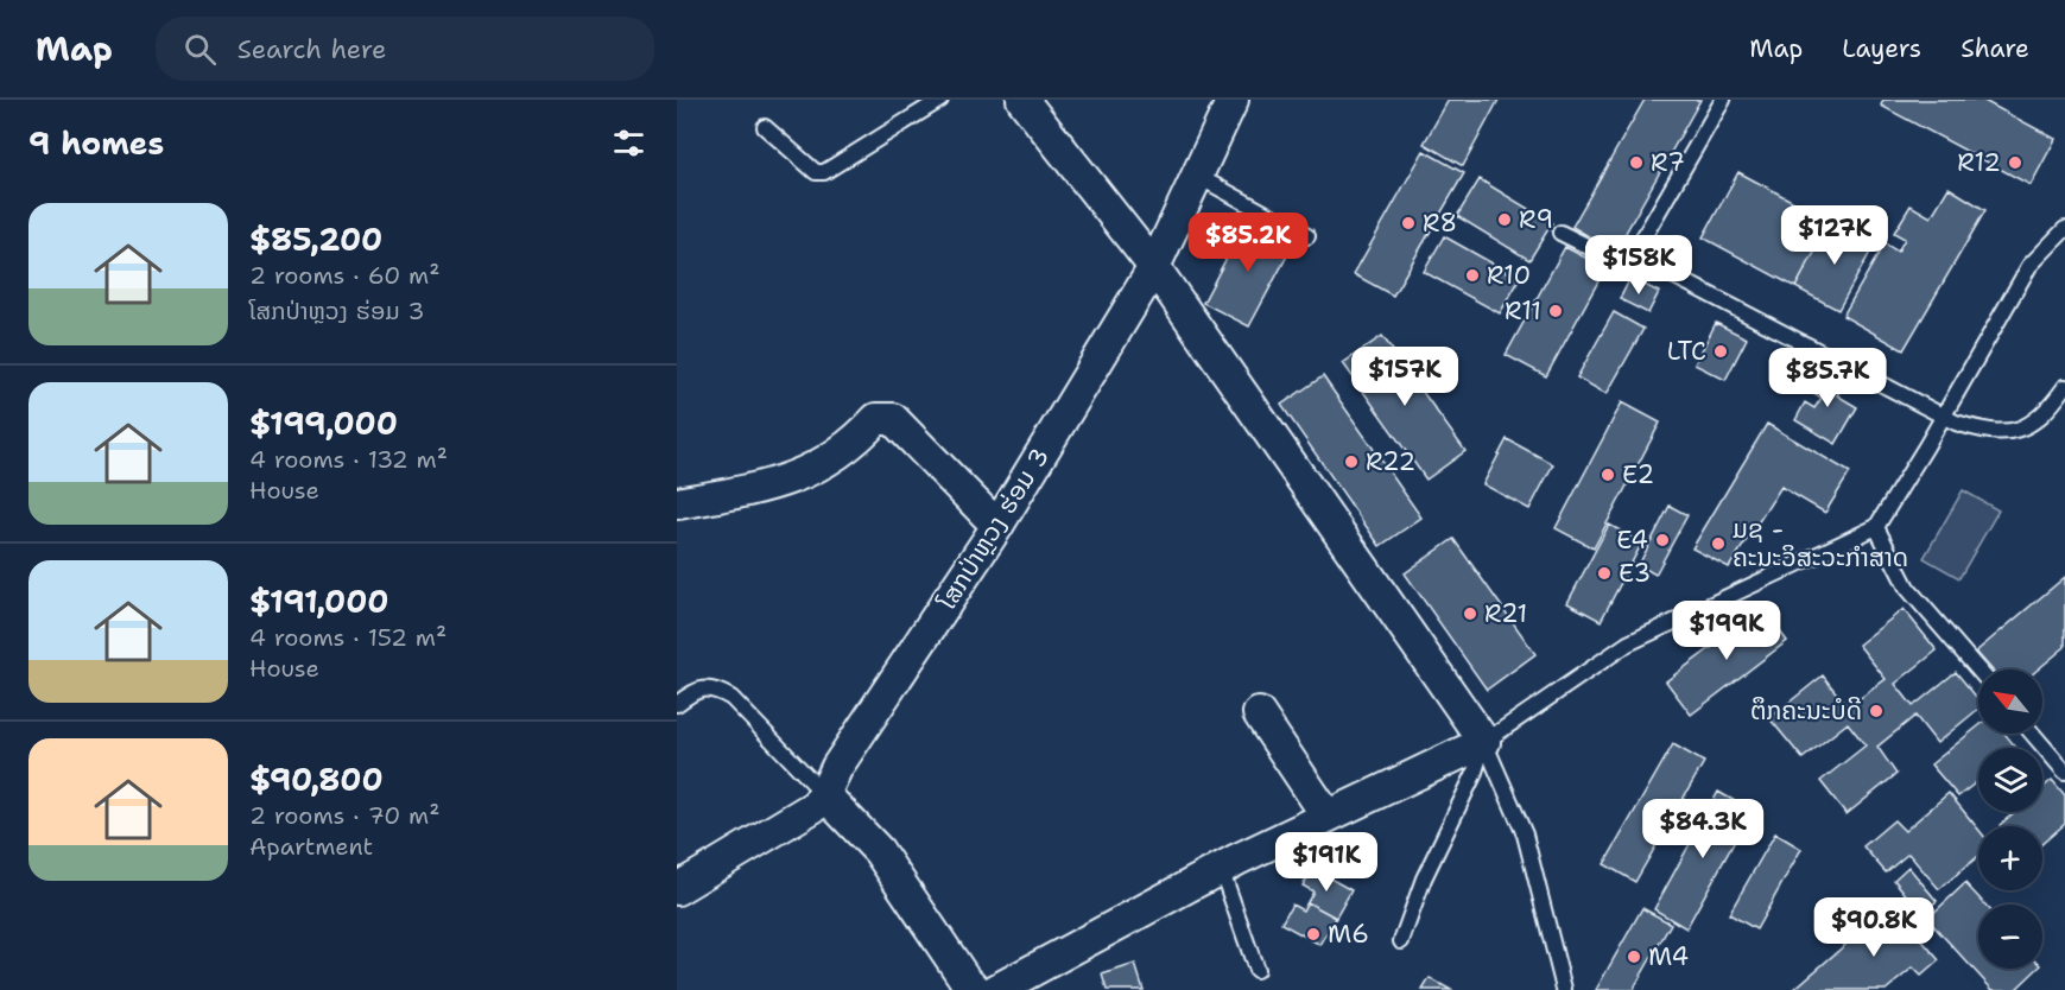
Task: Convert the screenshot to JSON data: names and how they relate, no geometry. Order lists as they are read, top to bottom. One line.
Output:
{"streets":{"street":["ໂສກປ່າຫຼວງ ຮ່ອມ 3"]},"places":["R7","R12","R9","R8","R10","R11","LTC","R22","E2","E4","ມຊ - ຄະນະວິສະວະກຳສາດ","E3","R21","ຕຶກຄະນະບໍດີ","M6","M4"],"north":"top left","page":{"header":"Map","search":"Search here","nav":["Map","Layers","Share"],"heading":"9 homes","list":[{"name":"$85,200","note":"2 rooms · 60 m² · ໂສກປ່າຫຼວງ ຮ່ອມ 3"},{"name":"$199,000","note":"4 rooms · 132 m² · House"},{"name":"$191,000","note":"4 rooms · 152 m² · House"},{"name":"$90,800","note":"2 rooms · 70 m² · Apartment"}],"price":["$127K","$85.2K","$158K","$157K","$85.7K","$199K","$84.3K","$191K","$90.8K"],"map_buttons":["+","−"]}}
